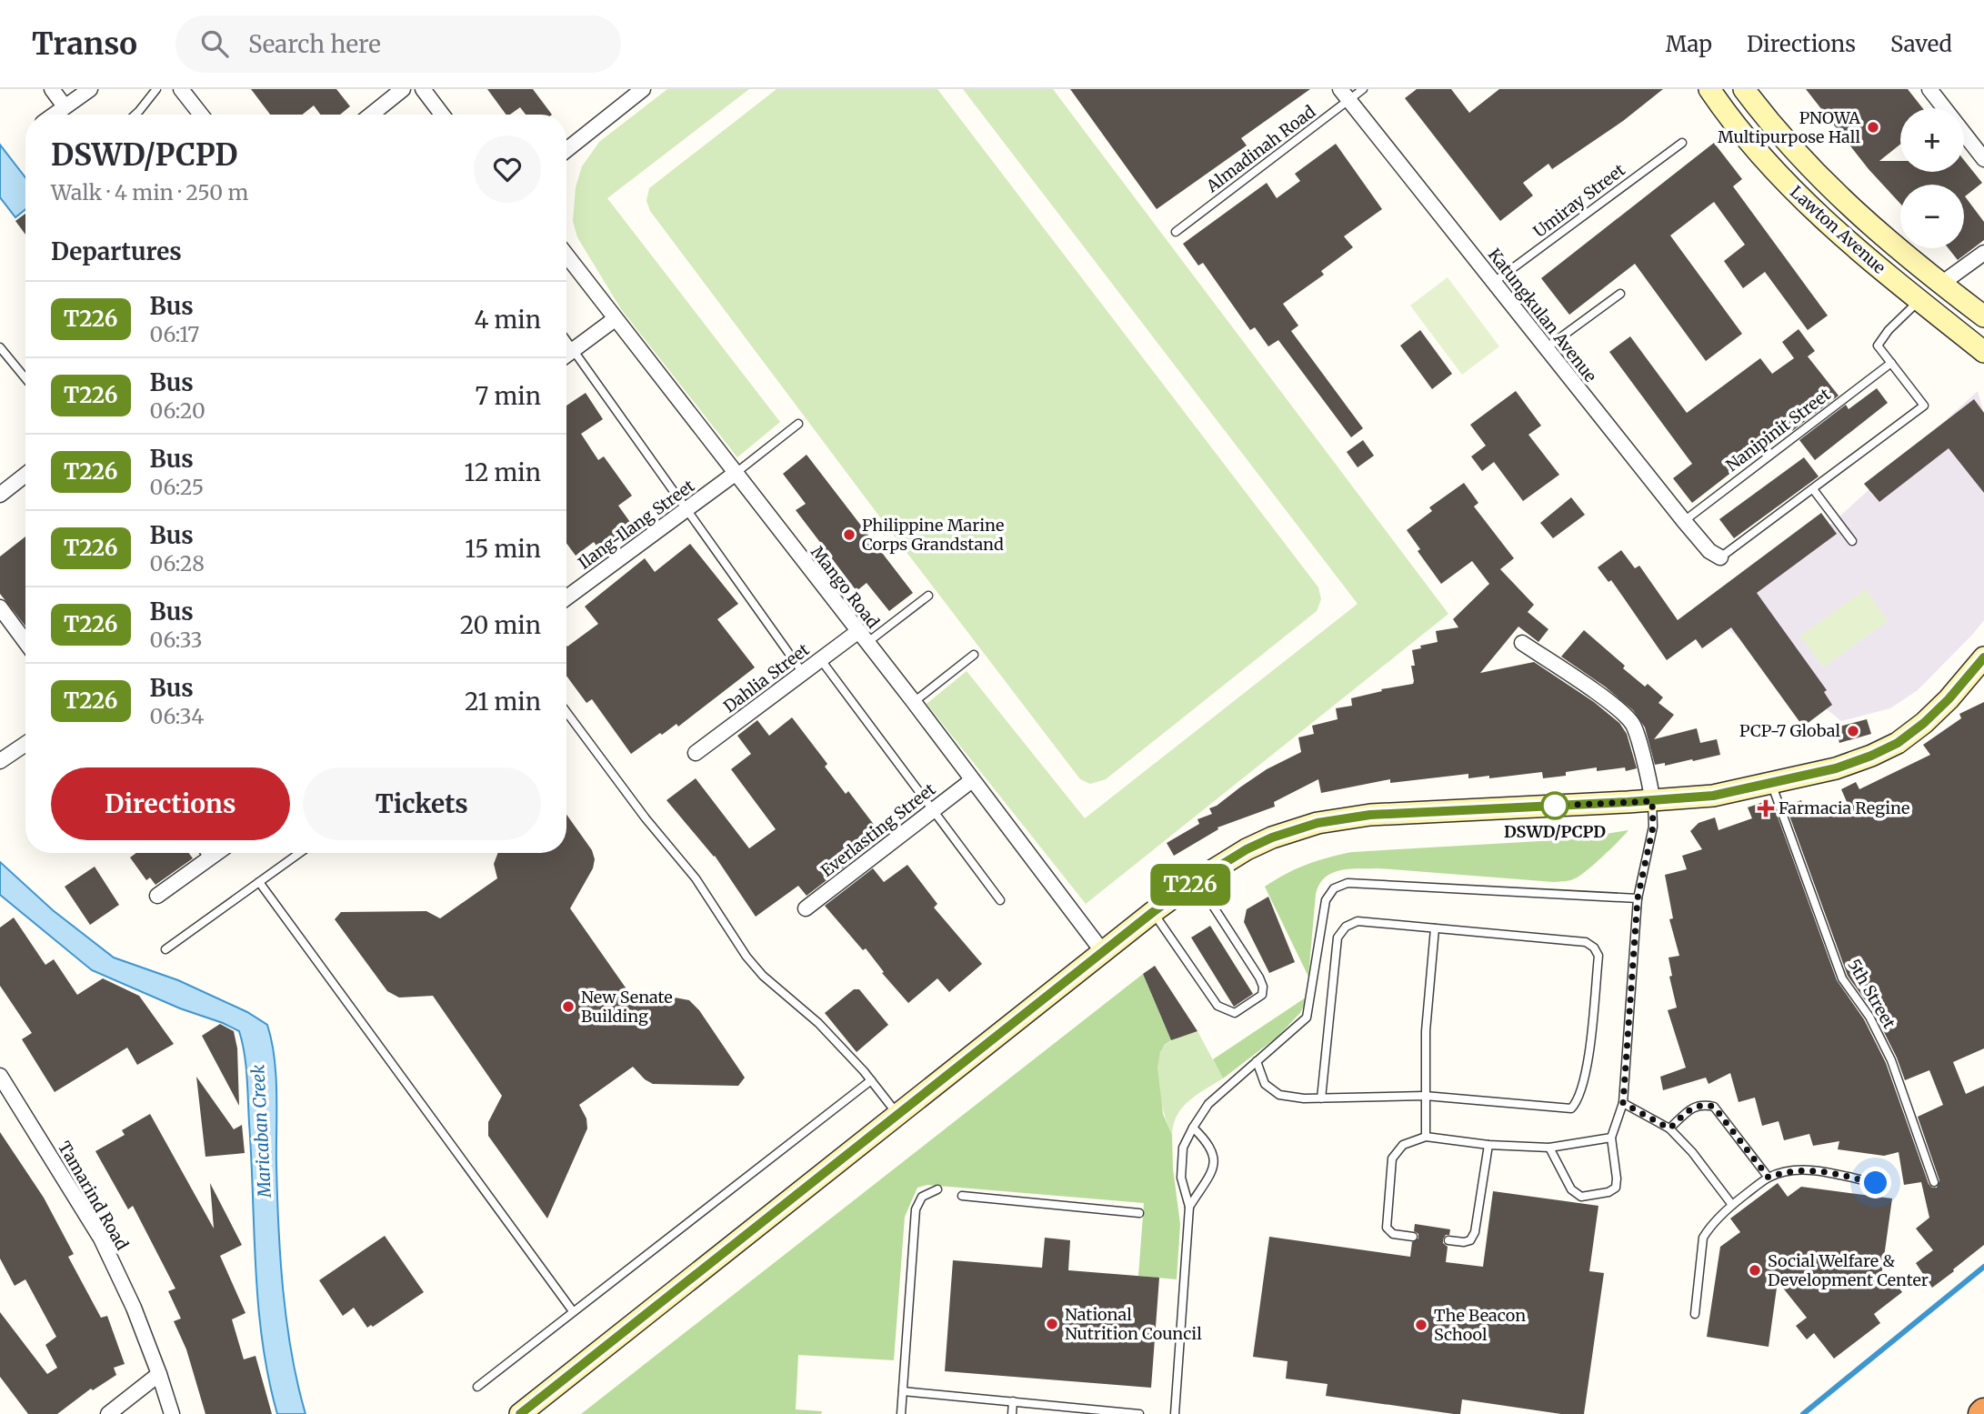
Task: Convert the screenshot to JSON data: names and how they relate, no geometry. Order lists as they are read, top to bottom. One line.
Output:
{"streets":{"main road":["Lawton Avenue"],"street":["Katungkulan Avenue","Ilang-Ilang Street","Mango Road","Dahlia Street","Everlasting Street","Tamarind Road"],"lane":["Almadinah Road","Umiray Street","Nanipinit Street","5th Street"]},"crossings":[["Almadinah Road","Katungkulan Avenue"],["Umiray Street","Katungkulan Avenue"],["Katungkulan Avenue","Nanipinit Street"],["Ilang-Ilang Street","Mango Road"],["Mango Road","Dahlia Street"],["Mango Road","Everlasting Street"]],"water":["Maricaban Creek"],"places":{"other":["PNOWA Multipurpose Hall","Philippine Marine Corps Grandstand","PCP-7 Global","DSWD/PCPD","New Senate Building","Social Welfare & Development Center","National Nutrition Council","The Beacon School"],"health":["Farmacia Regine"]},"lines":["bus line T226"],"page":{"header":"Transo","search":"Search here","nav":["Map","Directions","Saved"],"on_map":"T226","map_buttons":["+","−"],"heading":[["DSWD/PCPD","Walk · 4 min · 250 m"],"Departures"],"list":[{"mark":"T226","name":"Bus","note":"06:17","value":"4 min"},{"mark":"T226","name":"Bus","note":"06:20","value":"7 min"},{"mark":"T226","name":"Bus","note":"06:25","value":"12 min"},{"mark":"T226","name":"Bus","note":"06:28","value":"15 min"},{"mark":"T226","name":"Bus","note":"06:33","value":"20 min"},{"mark":"T226","name":"Bus","note":"06:34","value":"21 min"}],"buttons":["Directions","Tickets"]}}
